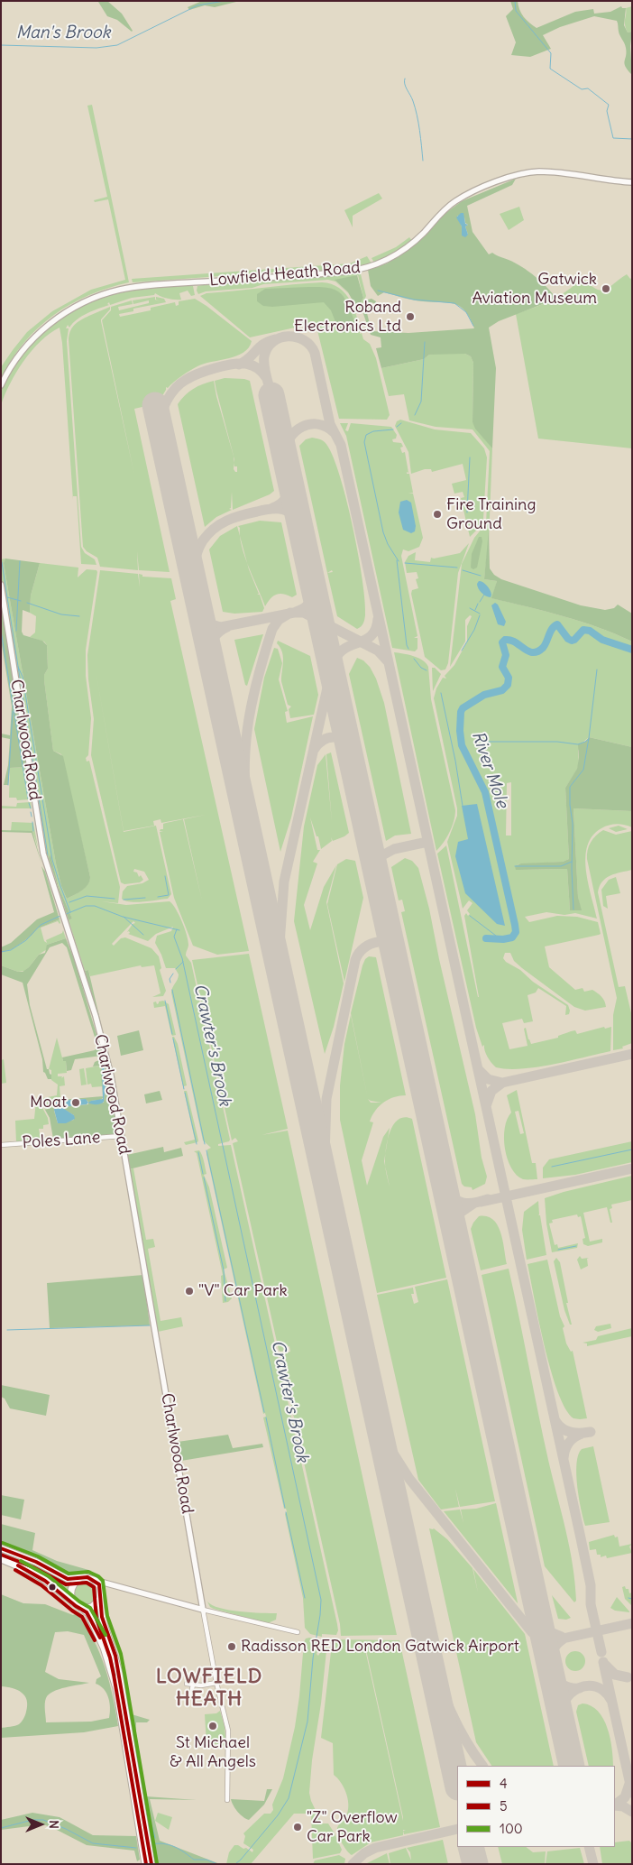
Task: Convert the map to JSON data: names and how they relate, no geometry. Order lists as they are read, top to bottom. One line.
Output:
{"streets":{"street":["Lowfield Heath Road","Charlwood Road","Poles Lane"]},"crossings":[["Charlwood Road","Poles Lane"]],"districts":["LOWFIELD HEATH"],"water":["Man's Brook","River Mole","Crawter's Brook"],"places":["Gatwick Aviation Museum","Roband Electronics Ltd","Fire Training Ground","Moat","\"V\" Car Park","Radisson RED London Gatwick Airport","St Michael & All Angels","\"Z\" Overflow Car Park"],"lines":["transit line 100","transit line 4","transit line 5"],"legend":["4","5","100"],"north":"right"}
